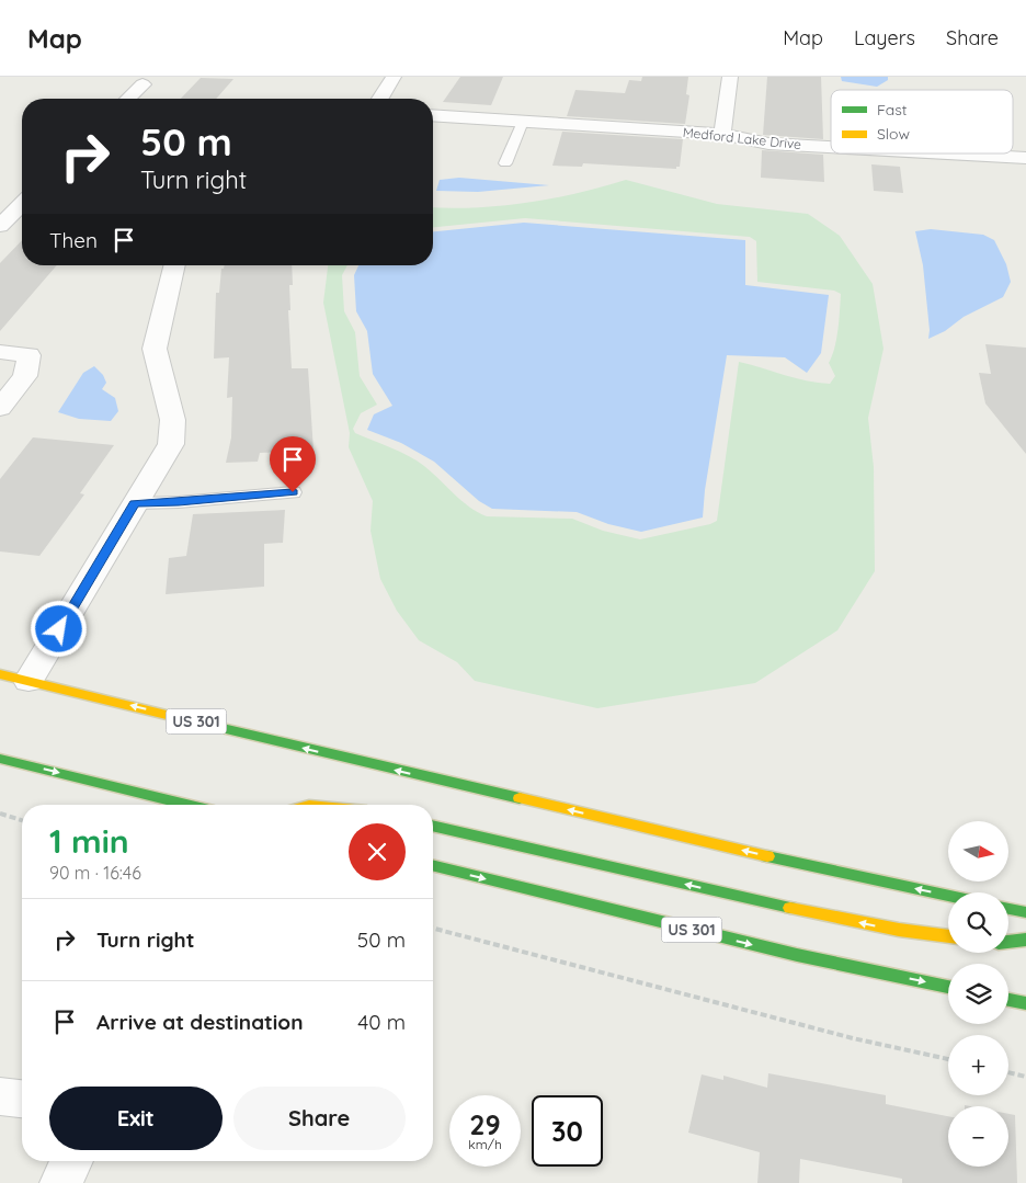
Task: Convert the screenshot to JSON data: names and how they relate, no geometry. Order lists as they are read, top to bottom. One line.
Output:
{"streets":{"main road":["US 301"],"street":["Medford Lake Drive"]},"legend":["Fast","Slow"],"north":"right","page":{"header":"Map","nav":["Map","Layers","Share"],"turn":["50 m","Turn right"],"then":"Then","heading":["1 min","90 m · 16:46"],"map_buttons":["+","−"],"list":[{"name":"Turn right","value":"50 m"},{"name":"Arrive at destination","value":"40 m"}],"buttons":["Exit","Share"],"speed":"29 km/h","limit":"30"}}
